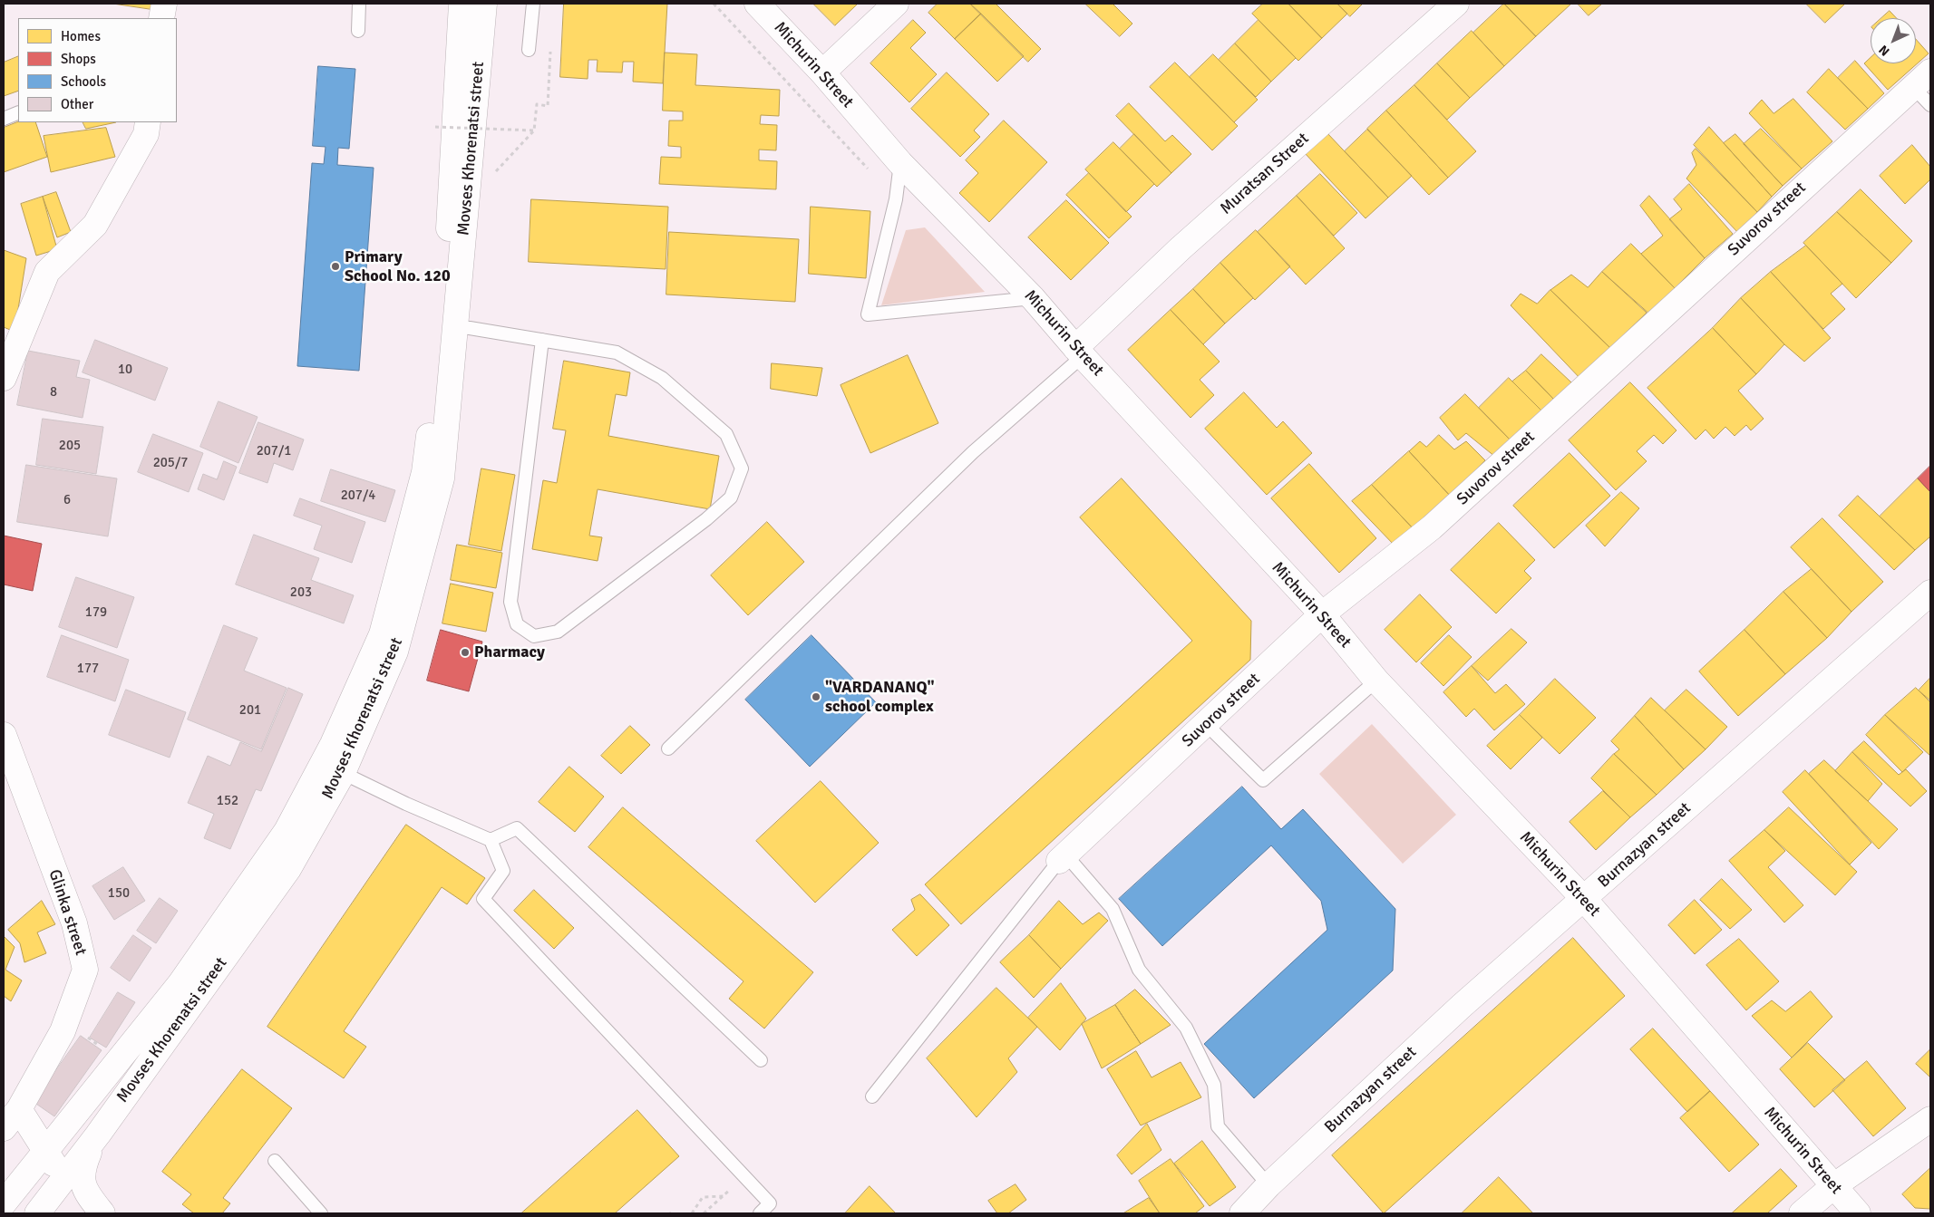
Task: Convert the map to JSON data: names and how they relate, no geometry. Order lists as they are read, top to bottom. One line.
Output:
{"streets":{"street":["Michurin Street","Movses Khorenatsi street","Muratsan Street","Suvorov street","Burnazyan street","Glinka street"]},"crossings":[["Michurin Street","Muratsan Street"],["Michurin Street","Suvorov street"],["Michurin Street","Burnazyan street"]],"places":["Primary School No. 120","Pharmacy","\"VARDANANQ\" school complex"],"house_numbers":["10","8","205","207/1","205/7","207/4","6","203","179","177","201","152","150"],"legend":["Homes","Shops","Schools","Other"],"north":"bottom left"}
